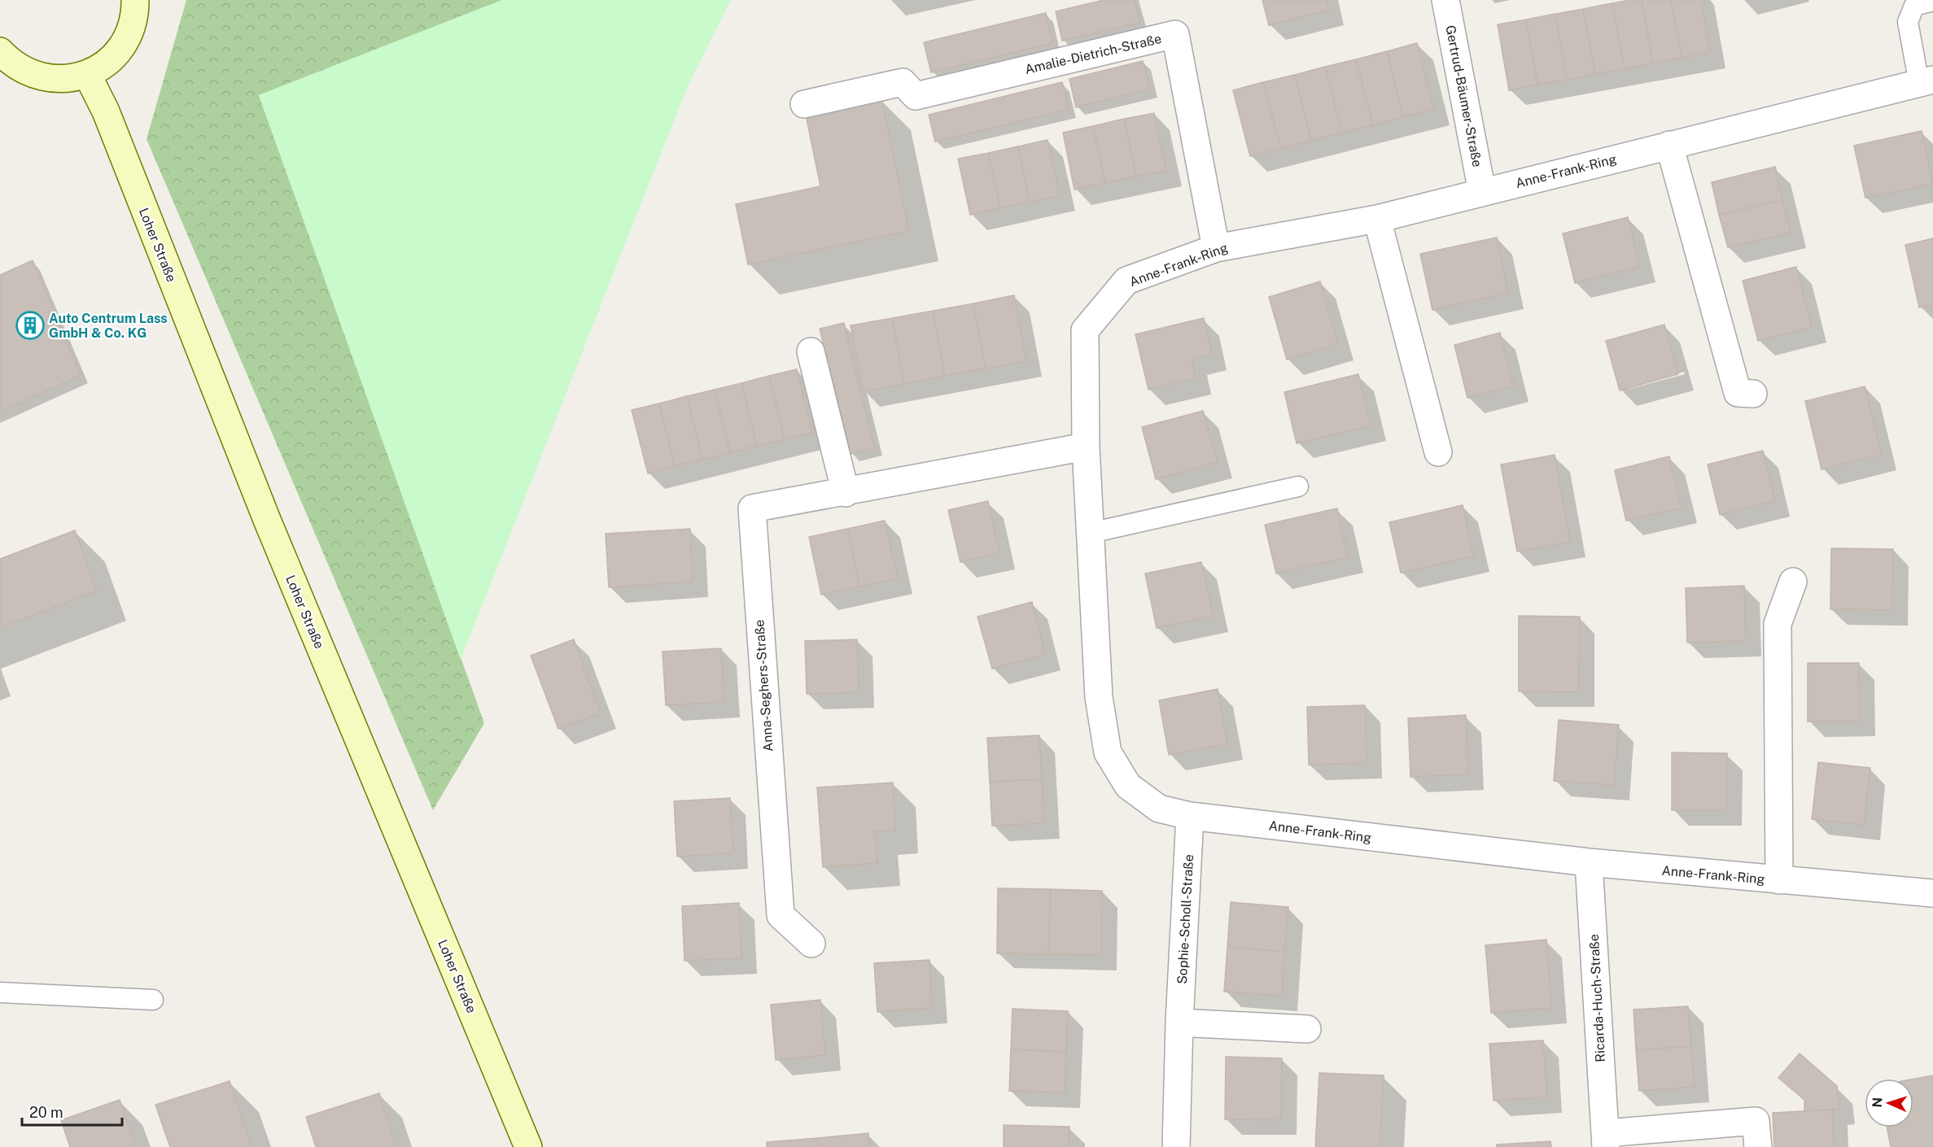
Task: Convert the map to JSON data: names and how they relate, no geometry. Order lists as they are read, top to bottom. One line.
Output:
{"streets":{"main road":["Loher Straße"],"street":["Amalie-Dietrich-Straße","Gertrud-Bäumer-Straße","Anne-Frank-Ring","Anna-Seghers-Straße","Sophie-Scholl-Straße","Ricarda-Huch-Straße"]},"crossings":[["Amalie-Dietrich-Straße","Anne-Frank-Ring"],["Gertrud-Bäumer-Straße","Anne-Frank-Ring"],["Anne-Frank-Ring","Anna-Seghers-Straße"],["Anne-Frank-Ring","Sophie-Scholl-Straße"],["Anne-Frank-Ring","Ricarda-Huch-Straße"]],"places":{"building":["Auto Centrum Lass GmbH & Co. KG"]},"scale_bar":"20 m","north":"left"}
